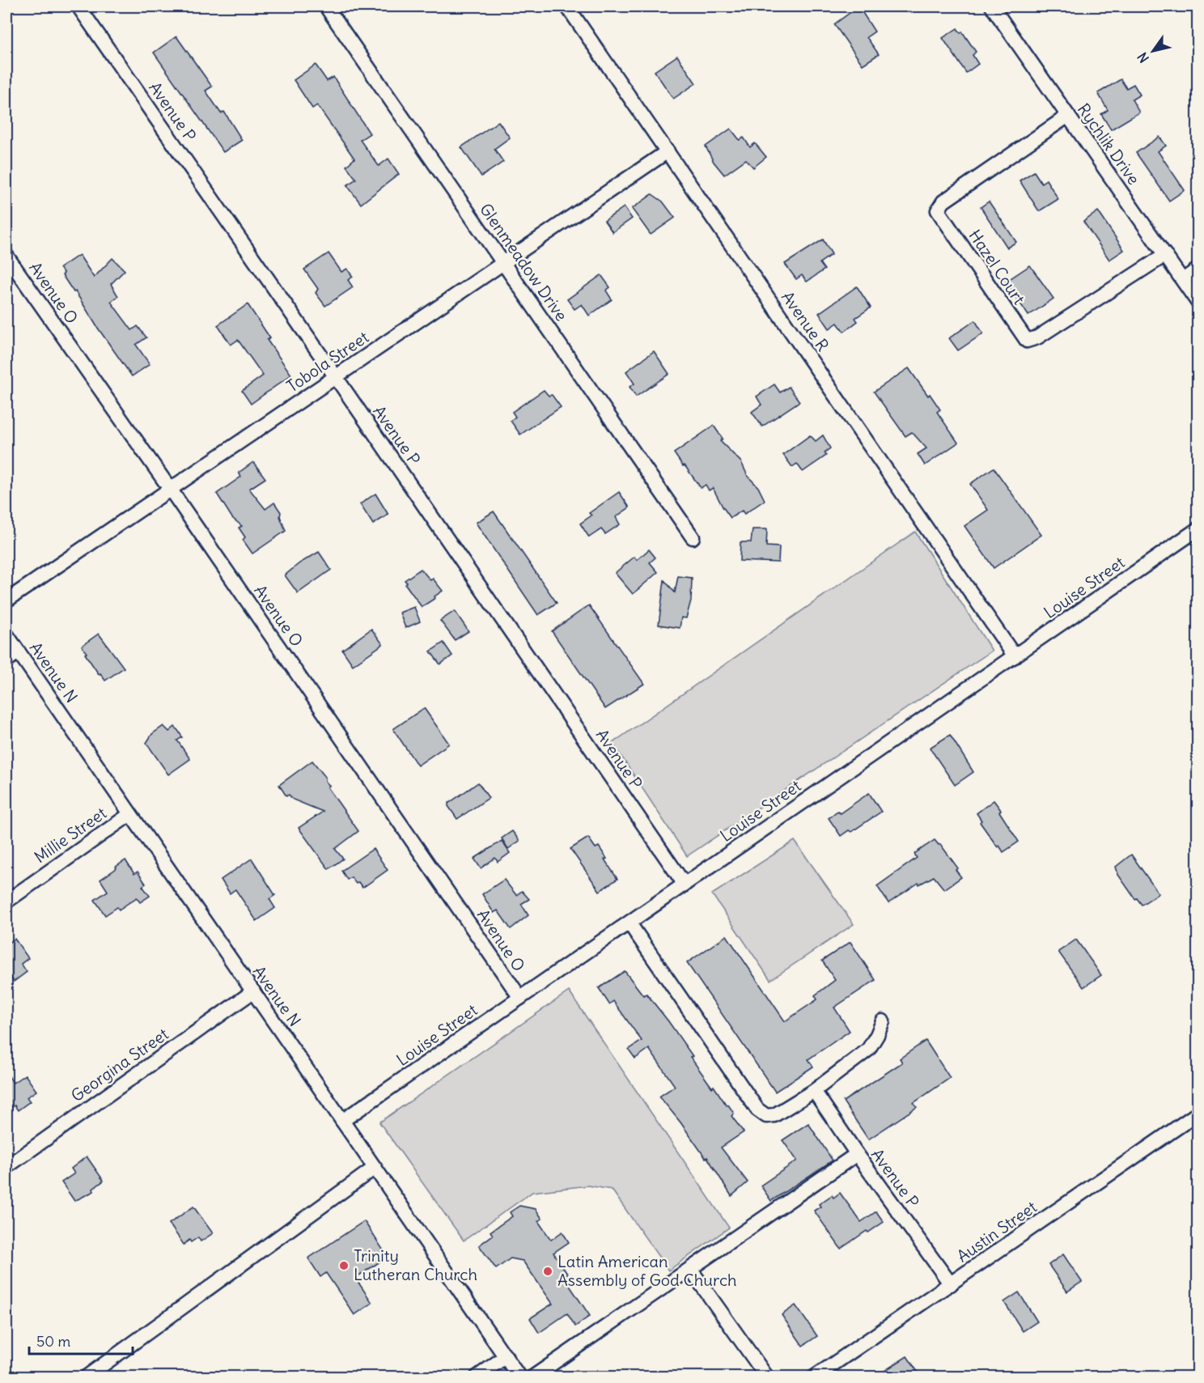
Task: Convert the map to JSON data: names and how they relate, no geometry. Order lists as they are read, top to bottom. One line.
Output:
{"streets":{"street":["Avenue P","Rychlik Drive","Glenmeadow Drive","Hazel Court","Avenue O","Avenue R","Tobola Street","Louise Street","Avenue N","Millie Street","Georgina Street","Austin Street"]},"crossings":[["Avenue P","Tobola Street"],["Avenue P","Louise Street"],["Avenue P","Austin Street"],["Rychlik Drive","Hazel Court"],["Glenmeadow Drive","Tobola Street"],["Avenue O","Tobola Street"],["Avenue O","Louise Street"],["Avenue R","Tobola Street"],["Avenue R","Louise Street"],["Louise Street","Avenue N"],["Avenue N","Millie Street"],["Avenue N","Georgina Street"]],"places":["Trinity Lutheran Church","Latin American Assembly of God Church"],"scale_bar":"50 m","north":"bottom left"}
